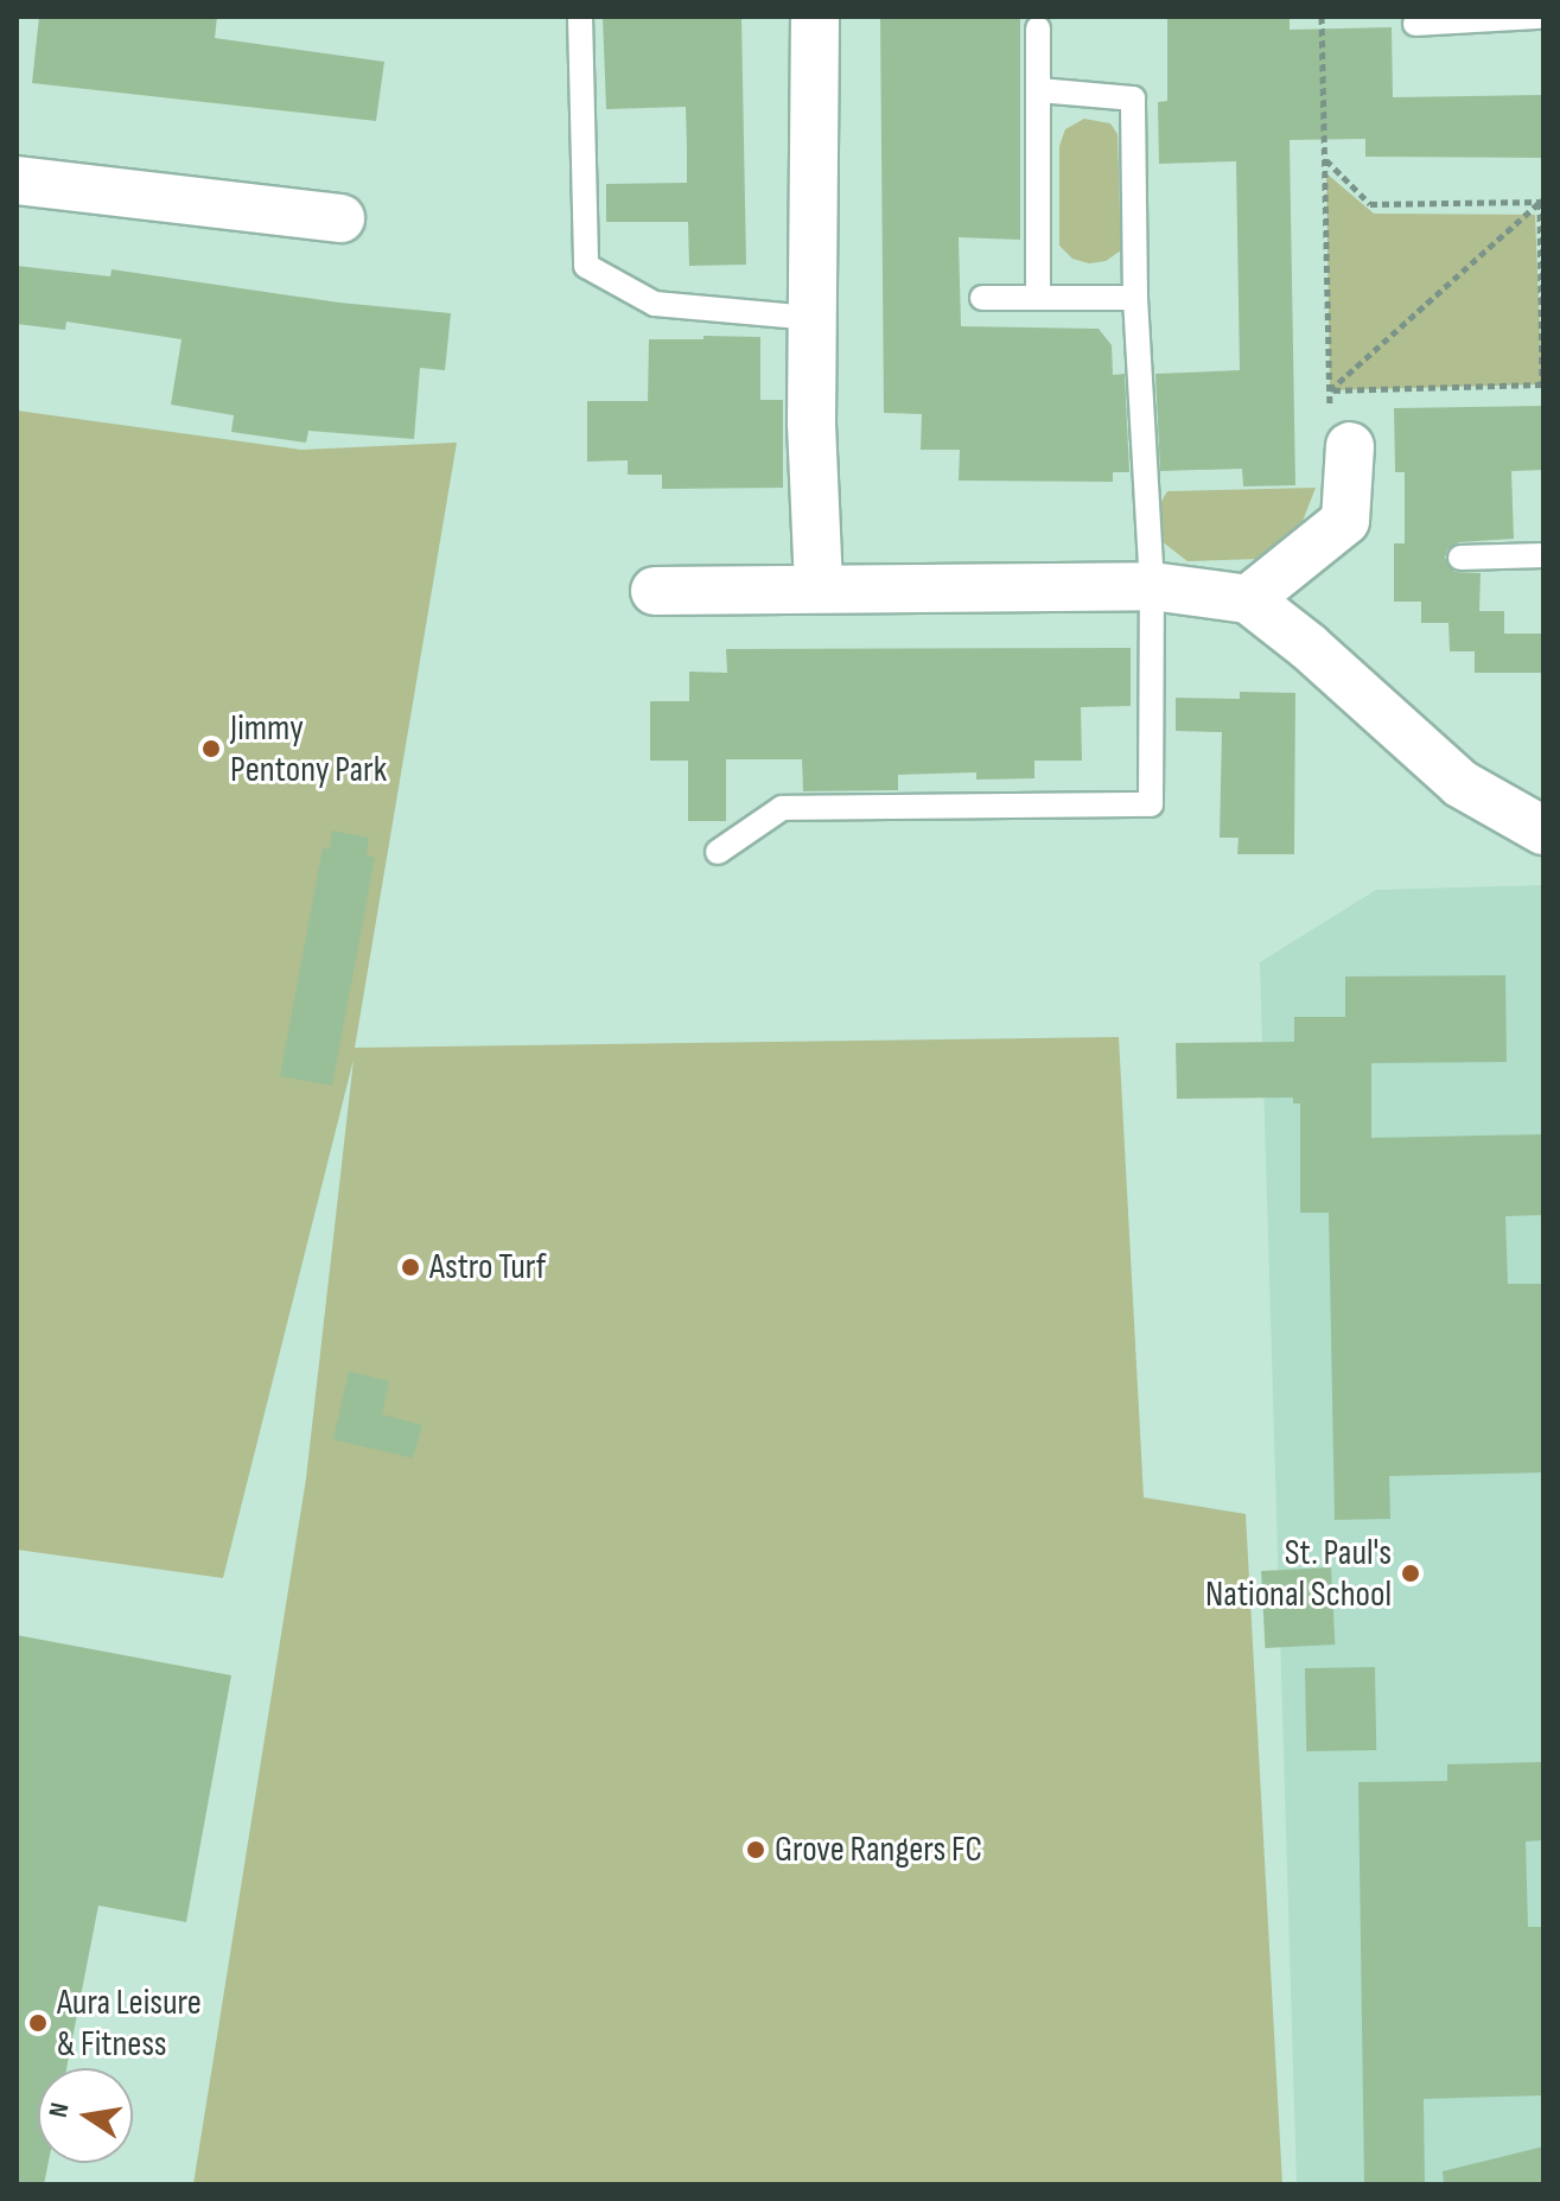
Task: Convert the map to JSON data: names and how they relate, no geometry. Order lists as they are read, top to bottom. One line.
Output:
{"places":["Jimmy Pentony Park","Astro Turf","St. Paul's National School","Grove Rangers FC","Aura Leisure & Fitness"],"north":"left"}
